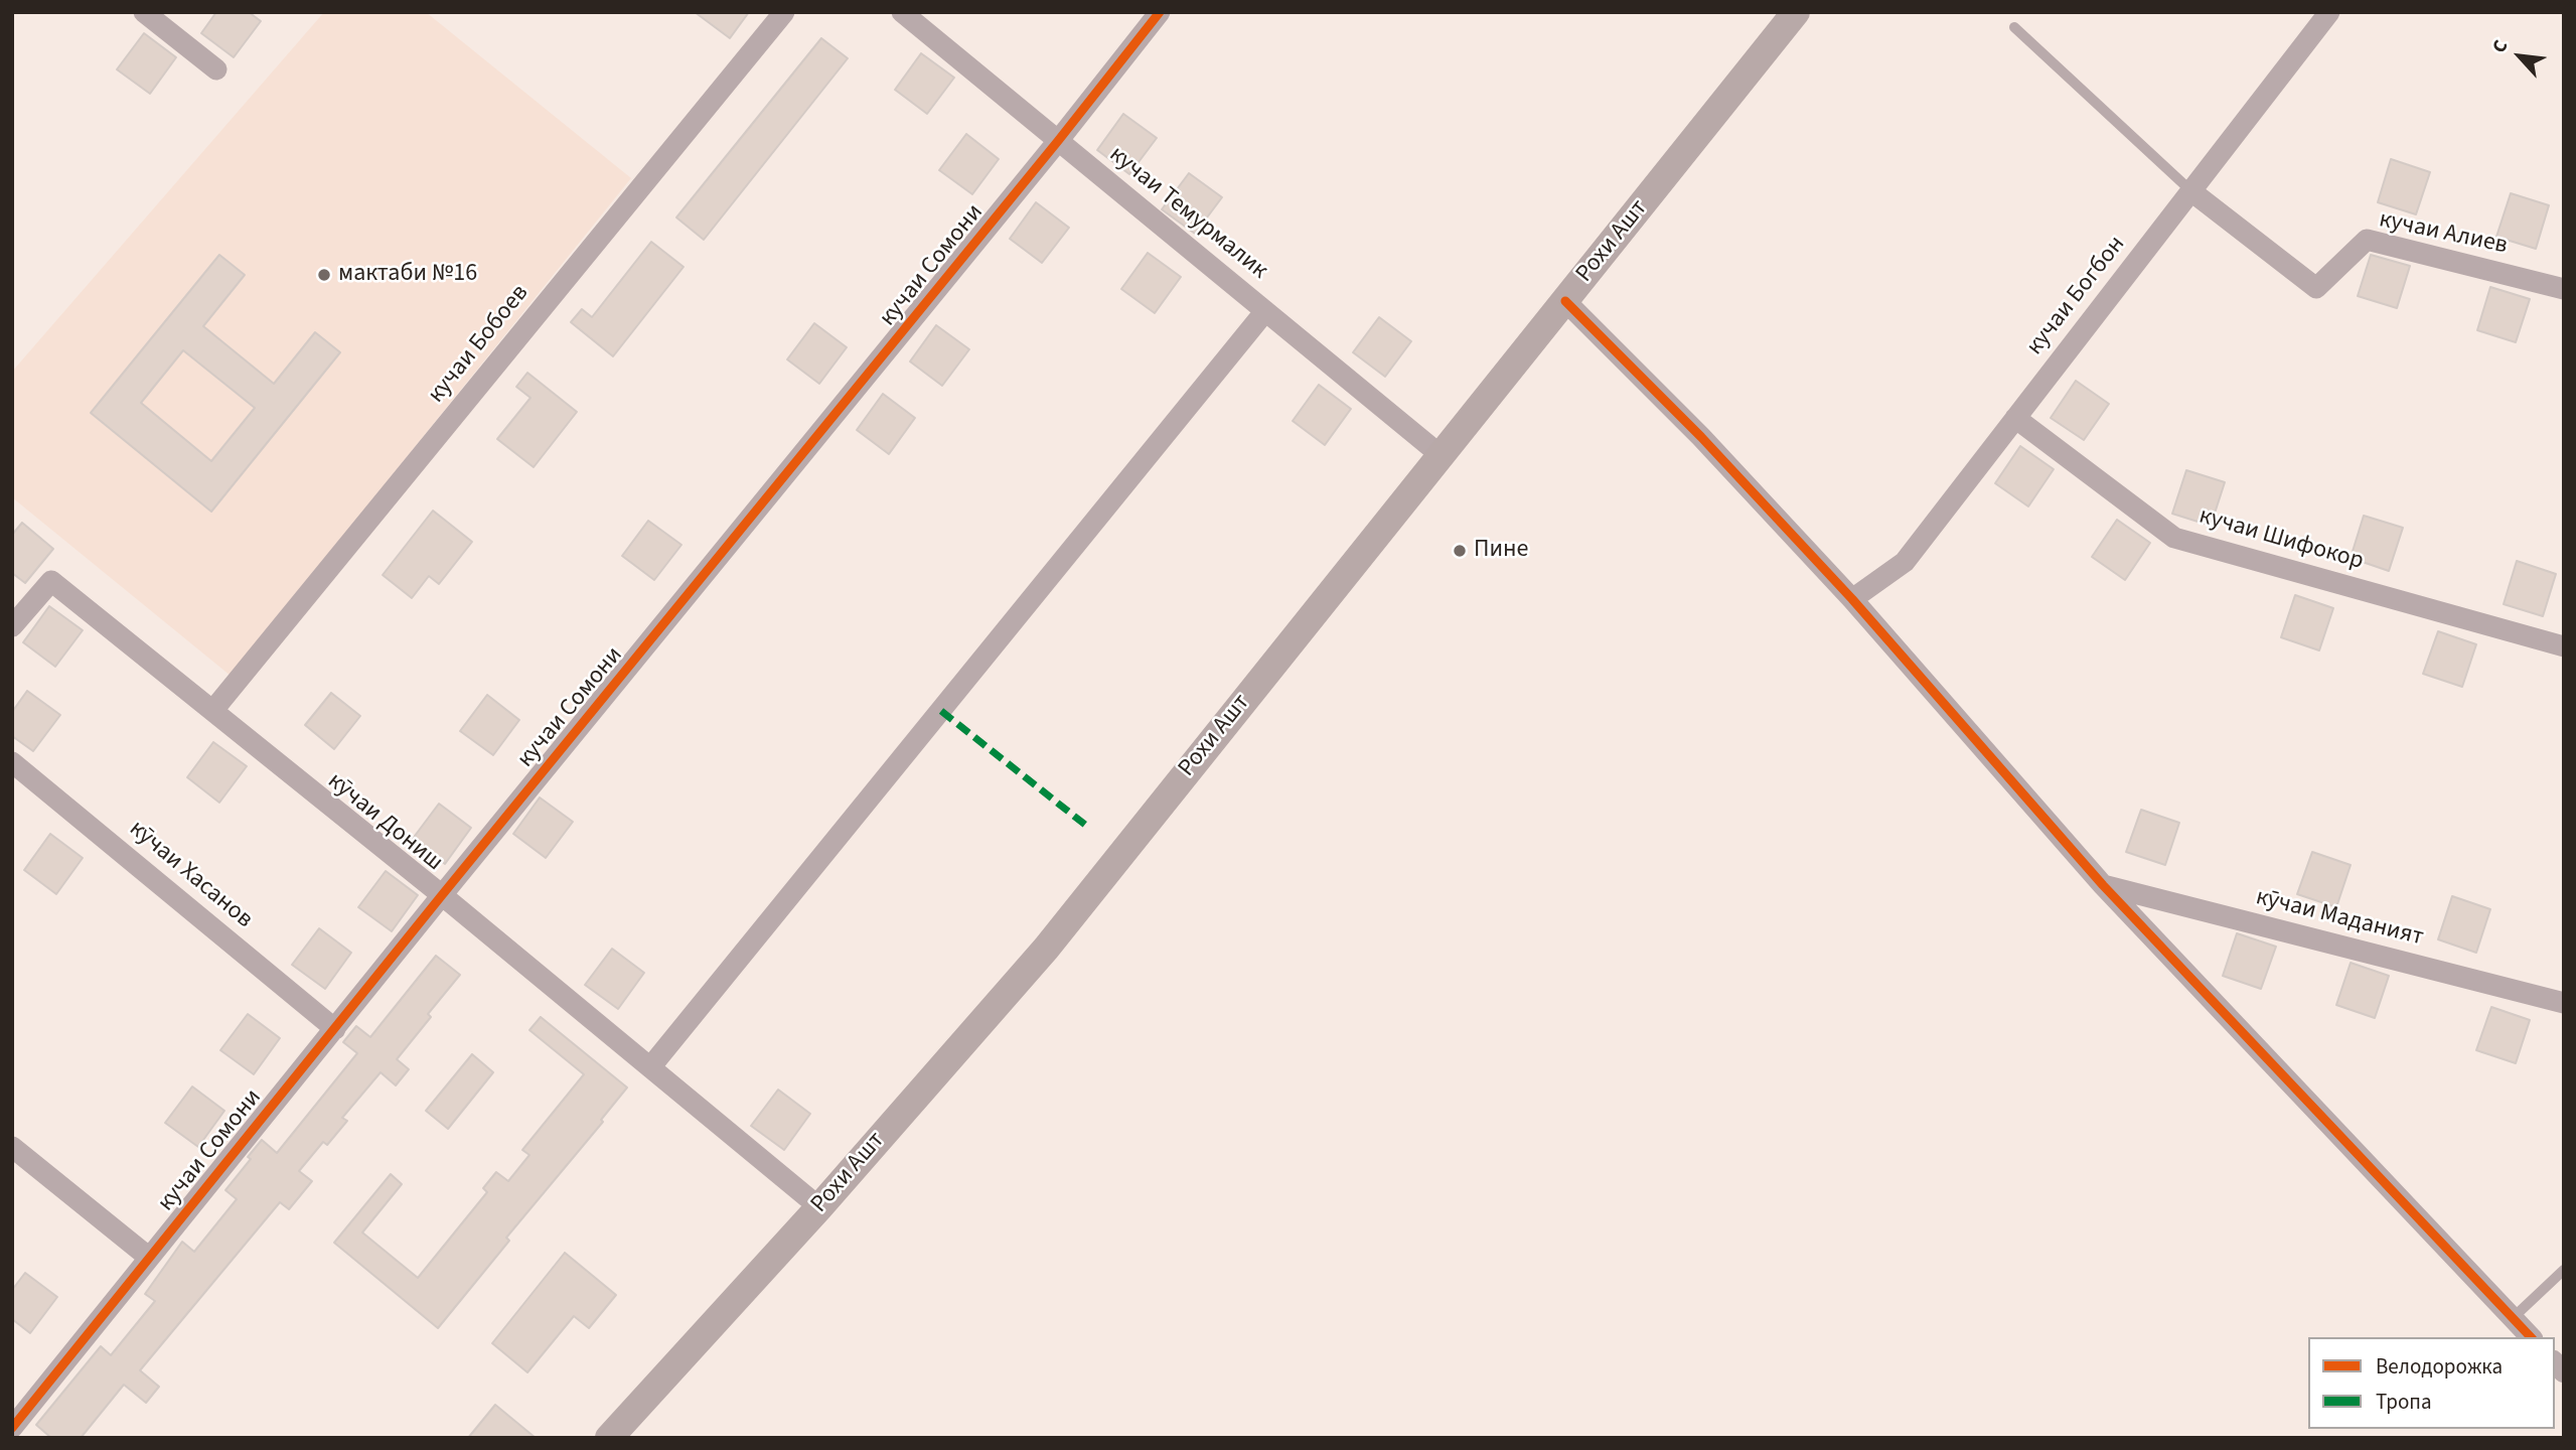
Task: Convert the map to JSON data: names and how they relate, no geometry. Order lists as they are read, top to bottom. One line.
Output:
{"streets":{"main road":["Рохи Ашт"],"street":["кучаи Темурмалик","кучаи Алиев","кучаи Сомони","кучаи Богбон","кучаи Бобоев","кучаи Шифокор","кӯчаи Дониш","кӯчаи Хасанов","кӯчаи Маданият"]},"crossings":[["кучаи Темурмалик","Рохи Ашт"],["кучаи Темурмалик","кучаи Сомони"],["кучаи Алиев","кучаи Богбон"],["Рохи Ашт","кӯчаи Дониш"],["кучаи Сомони","кӯчаи Дониш"],["кучаи Сомони","кӯчаи Хасанов"],["кучаи Богбон","кучаи Шифокор"],["кучаи Бобоев","кӯчаи Дониш"]],"places":["мактаби №16","Пине"],"legend":["Велодорожка","Тропа"],"north":"top left"}
